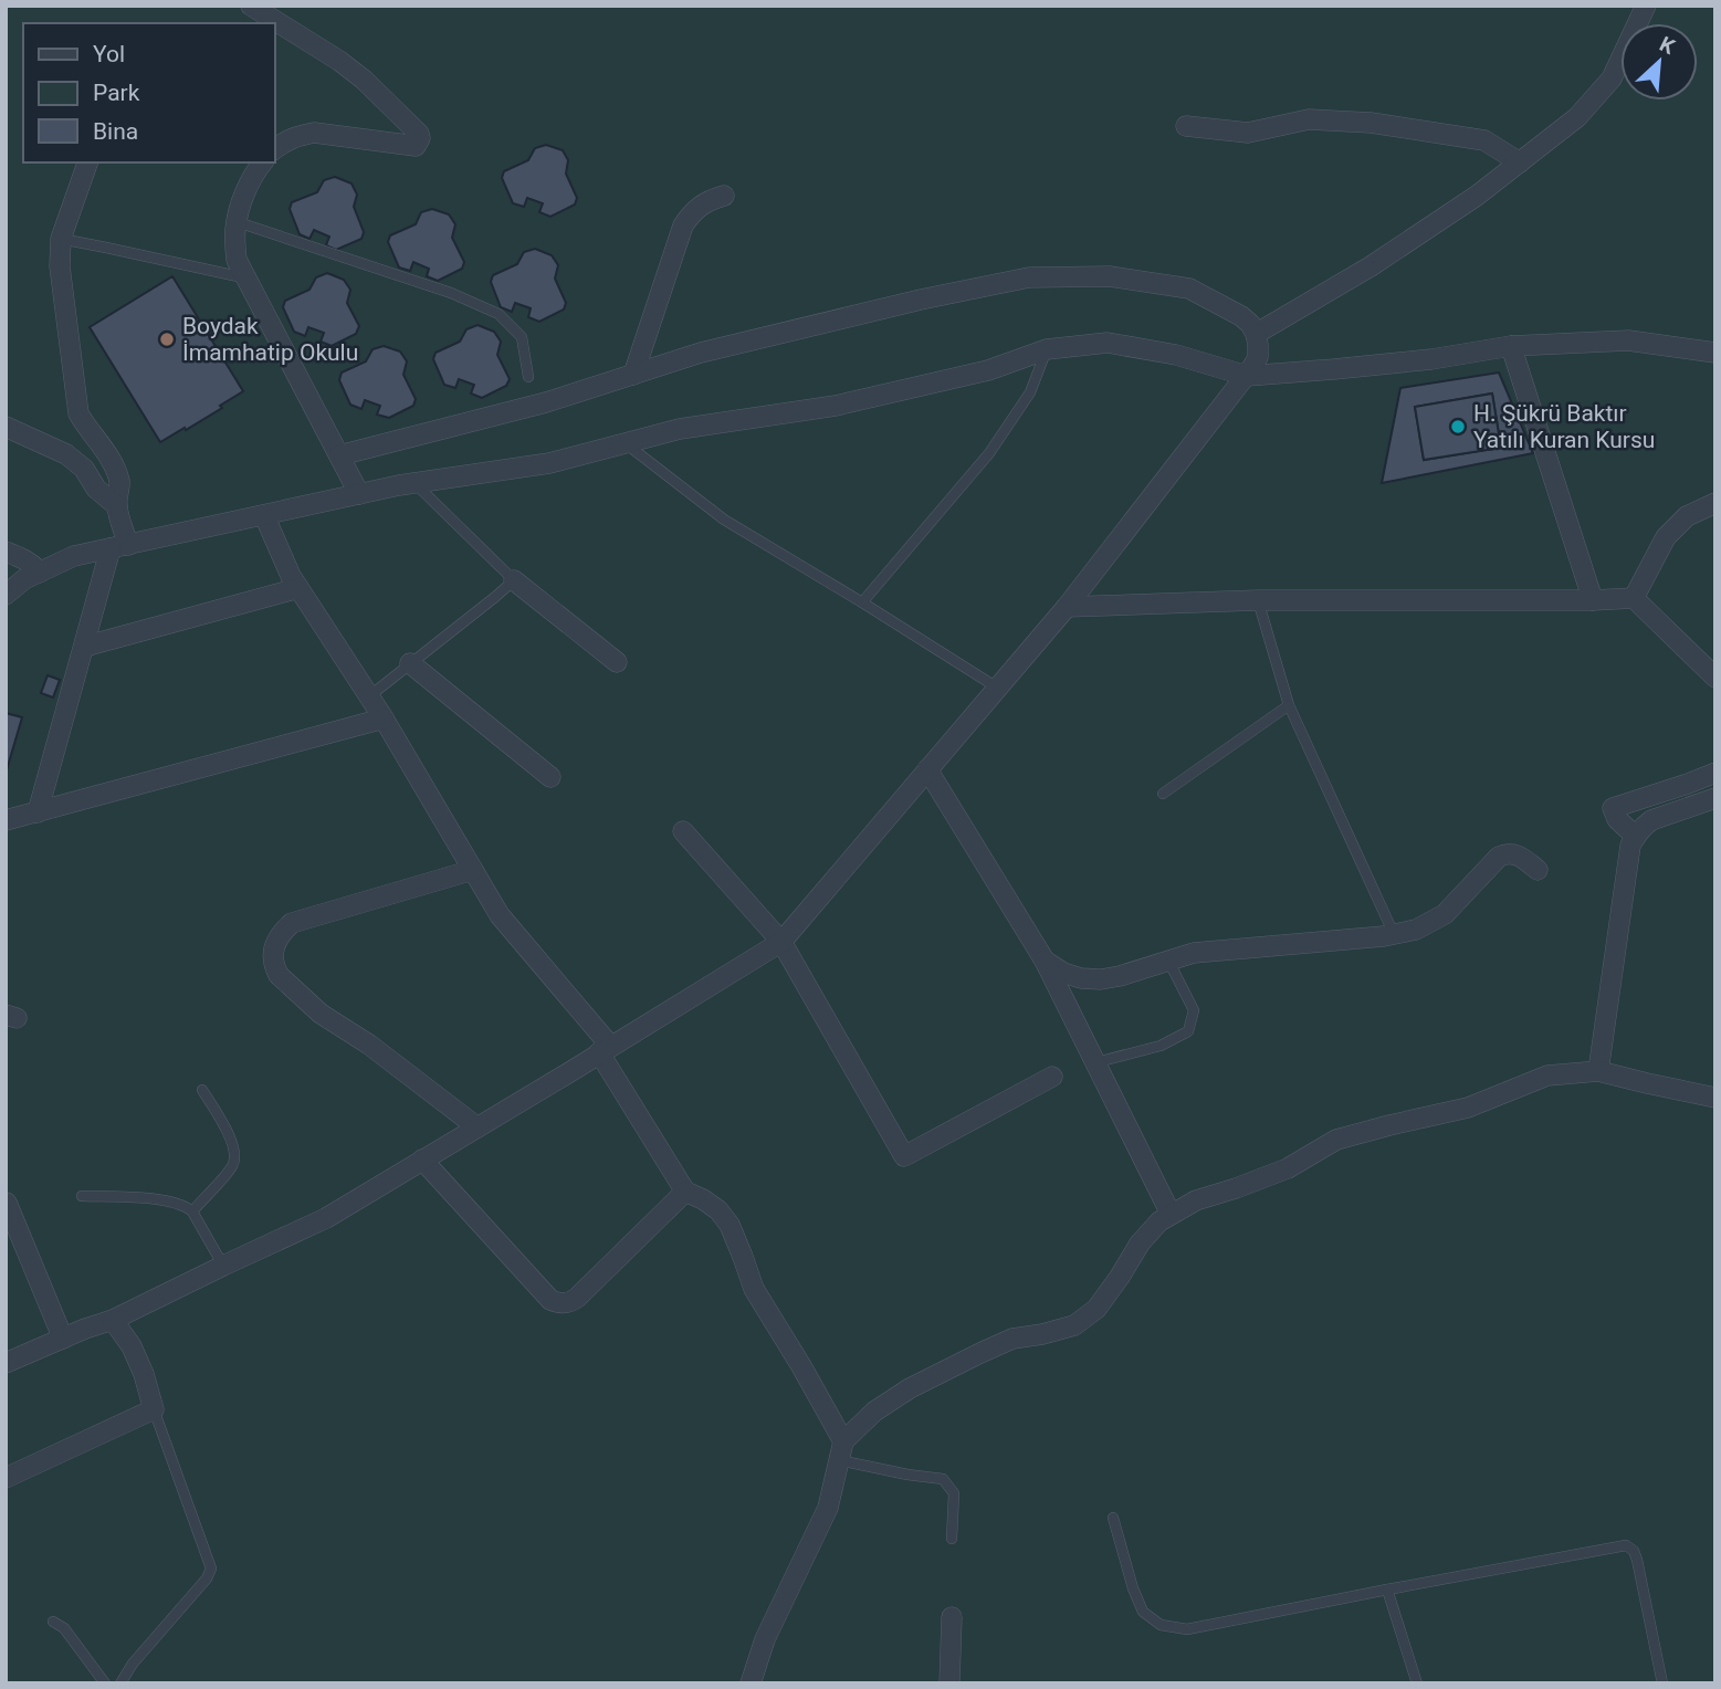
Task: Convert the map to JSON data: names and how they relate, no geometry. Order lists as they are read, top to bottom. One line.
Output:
{"places":["Boydak İmamhatip Okulu","H. Şükrü Baktır Yatılı Kuran Kursu"],"legend":["Yol","Park","Bina"],"north":"top right"}
